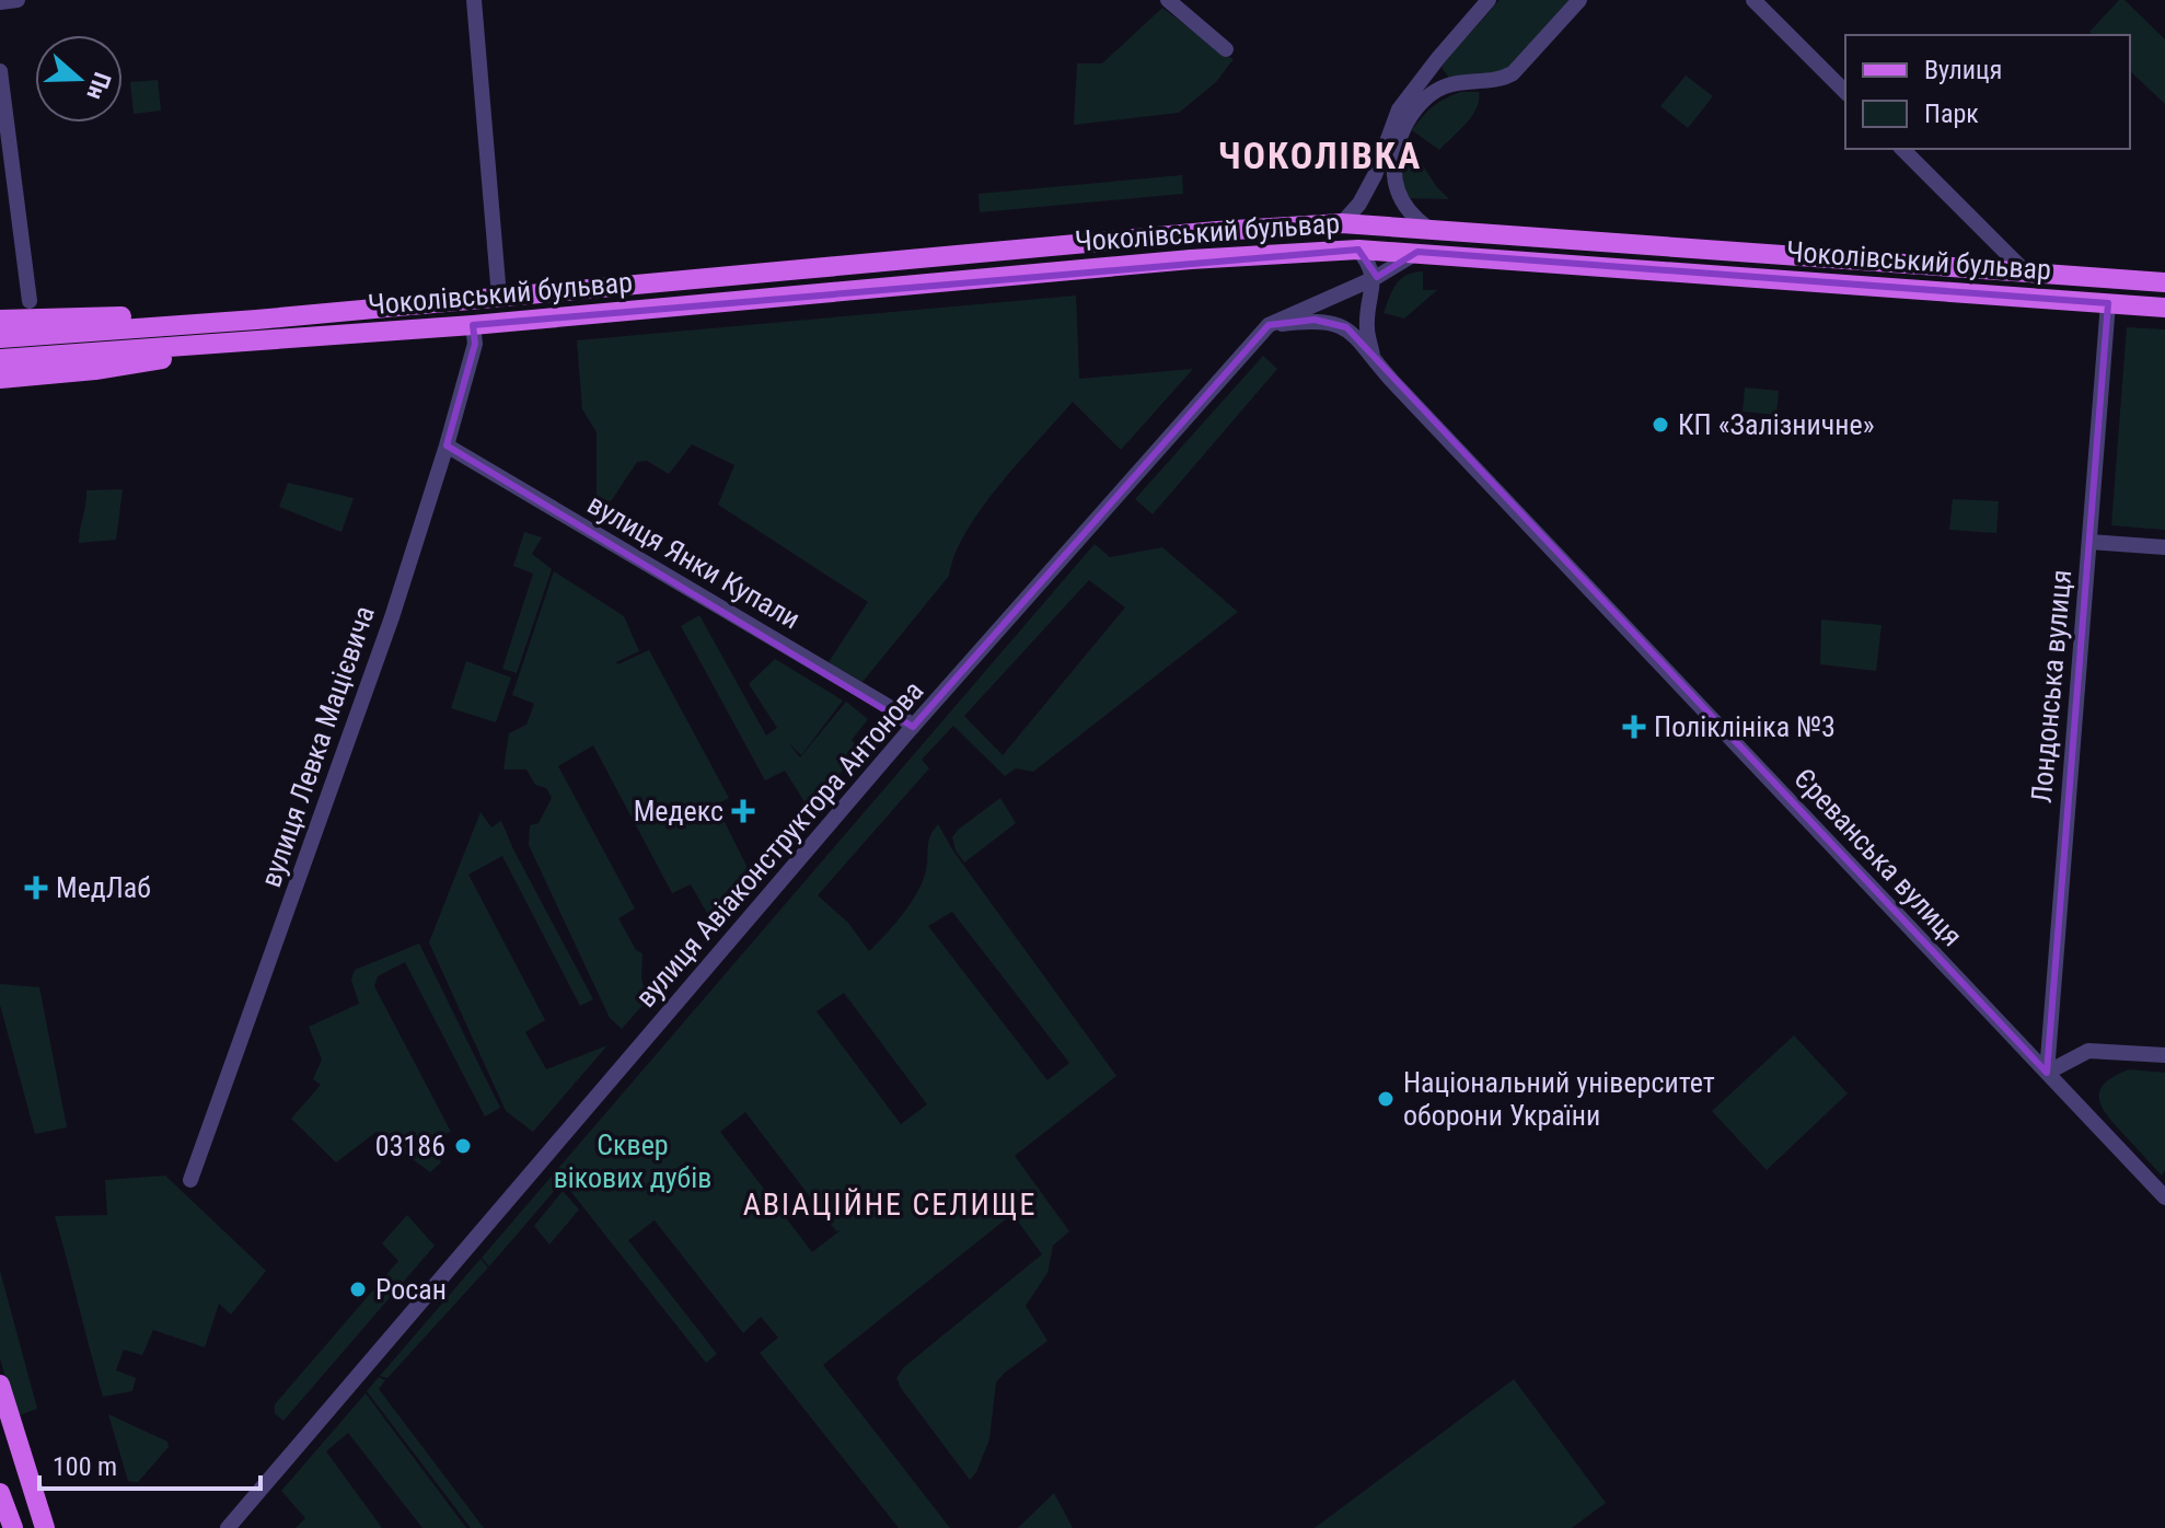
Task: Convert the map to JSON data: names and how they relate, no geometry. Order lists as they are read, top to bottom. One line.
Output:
{"streets":{"main road":["Чоколівський бульвар"],"street":["вулиця Янки Купали","Лондонська вулиця","вулиця Левка Мацієвича","вулиця Авіаконструктора Антонова","Єреванська вулиця"]},"crossings":[["Чоколівський бульвар","Лондонська вулиця"],["Чоколівський бульвар","вулиця Левка Мацієвича"],["Чоколівський бульвар","вулиця Авіаконструктора Антонова"],["вулиця Янки Купали","вулиця Левка Мацієвича"],["вулиця Янки Купали","вулиця Авіаконструктора Антонова"],["Лондонська вулиця","Єреванська вулиця"],["вулиця Авіаконструктора Антонова","Єреванська вулиця"]],"districts":["ЧОКОЛІВКА","АВІАЦІЙНЕ СЕЛИЩЕ"],"parks":["Сквер вікових дубів"],"places":{"other":["КП «Залізничне»","Національний університет оборони України","03186","Росан"],"health":["Поліклініка №3","Медекс","МедЛаб"]},"legend":["Вулиця","Парк"],"scale_bar":"100 m","north":"right"}
